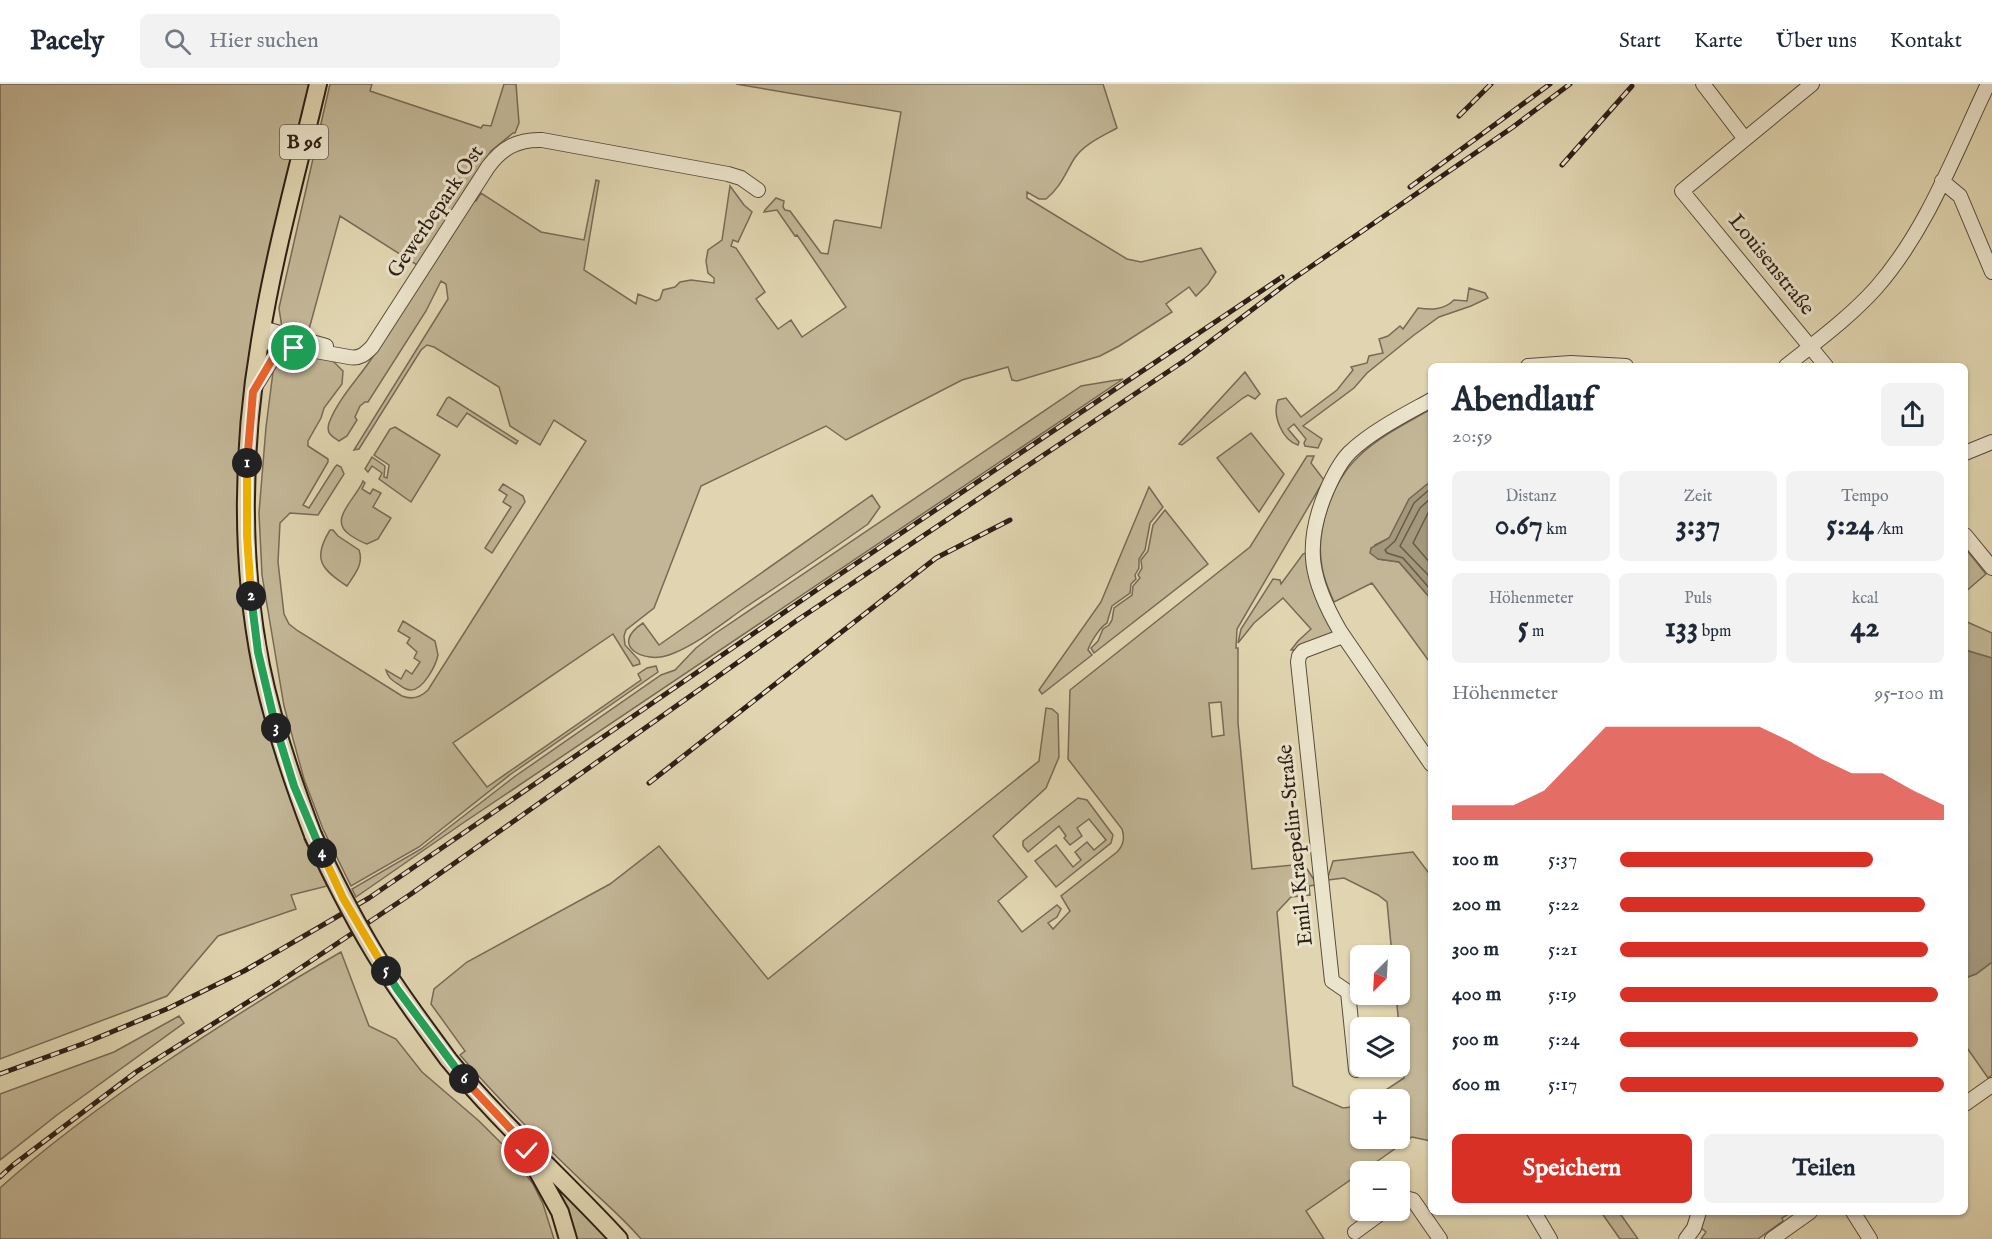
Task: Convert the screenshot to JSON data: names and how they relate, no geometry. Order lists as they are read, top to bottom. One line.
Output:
{"streets":{"main road":["B 96"],"street":["Gewerbepark Ost","Louisenstraße","Emil-Kraepelin-Straße"]},"north":"bottom left","page":{"header":"Pacely","search":"Hier suchen","nav":["Start","Karte","Über uns","Kontakt"],"heading":["Abendlauf","20:59"],"pins":["1","2","3","4","5","6"],"stats":[["Distanz","0.67 km"],["Zeit","3:37"],["Tempo","5:24 /km"],["Höhenmeter","5 m"],["Puls","133 bpm"],["kcal","42"]],"chart":["Höhenmeter","95–100 m"],"list":[{"name":"100 m","note":"5:37"},{"name":"200 m","note":"5:22"},{"name":"300 m","note":"5:21"},{"name":"400 m","note":"5:19"},{"name":"500 m","note":"5:24"},{"name":"600 m","note":"5:17"}],"map_buttons":["+","−"],"buttons":["Speichern","Teilen"]}}
